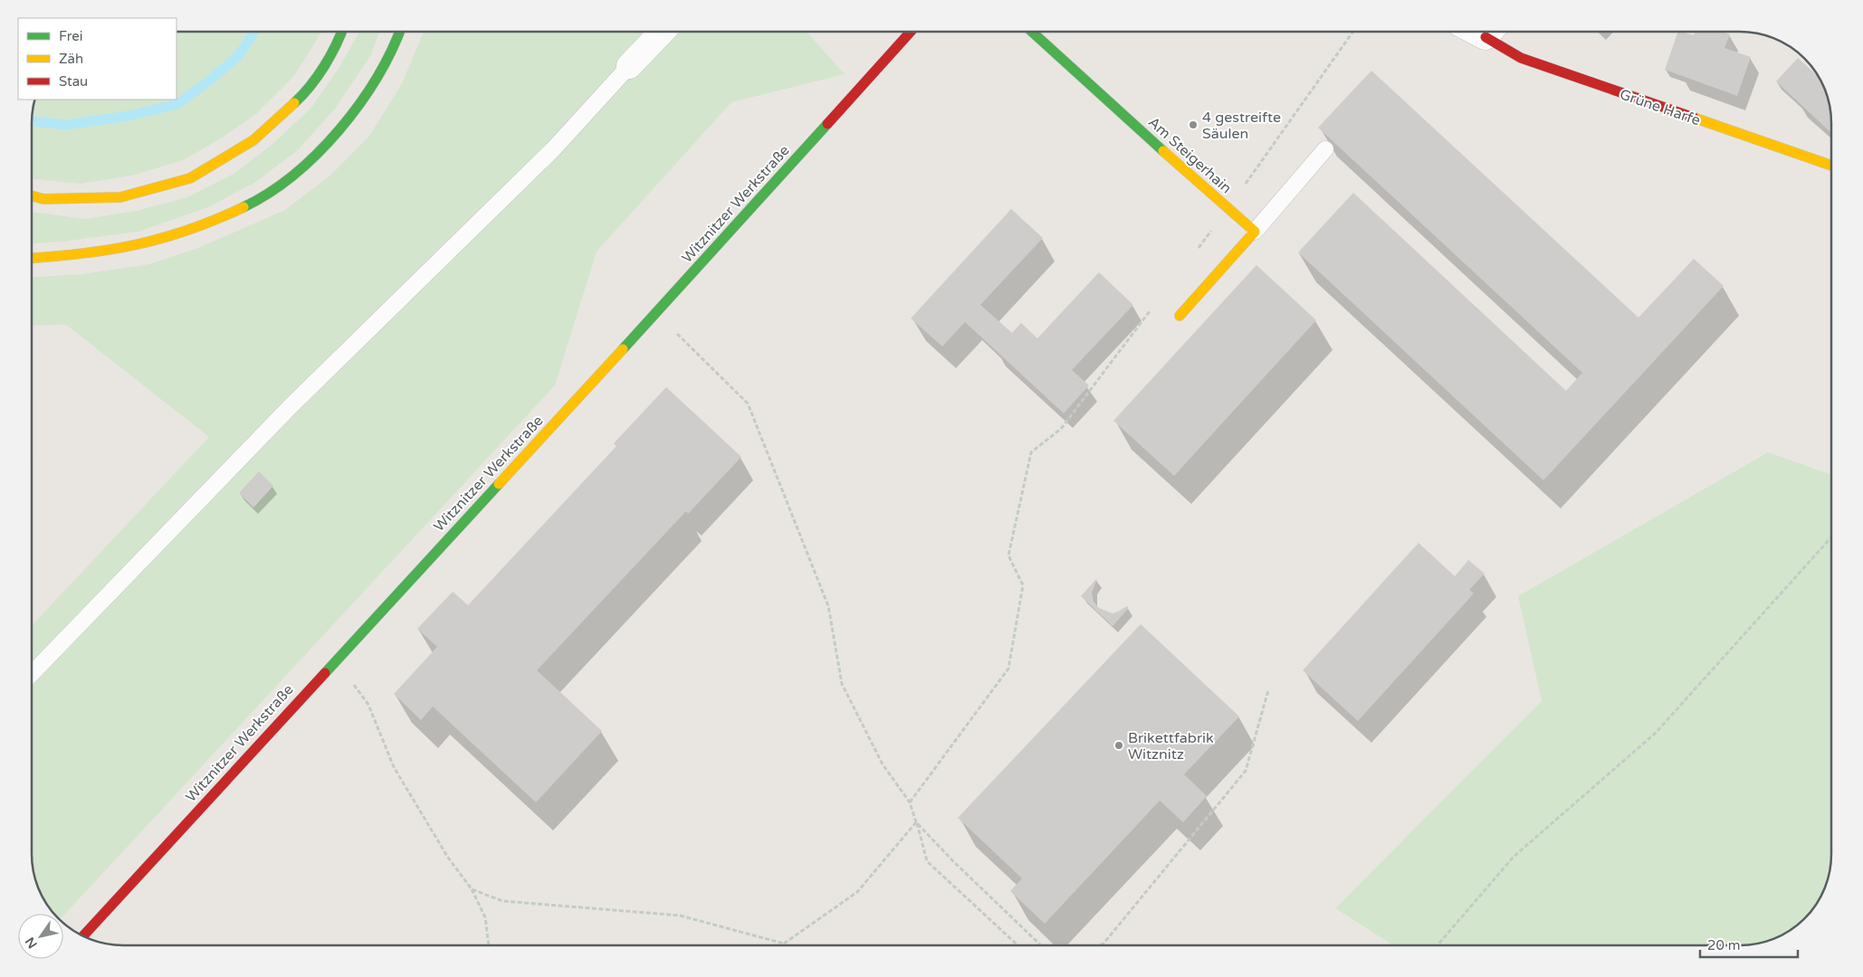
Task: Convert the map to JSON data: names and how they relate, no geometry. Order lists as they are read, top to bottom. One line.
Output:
{"streets":{"main road":["Grüne Harfe","Am Steigerhain","Witznitzer Werkstraße"]},"places":["4 gestreifte Säulen","Brikettfabrik Witznitz"],"legend":["Frei","Zäh","Stau"],"scale_bar":"20 m","north":"bottom left"}
